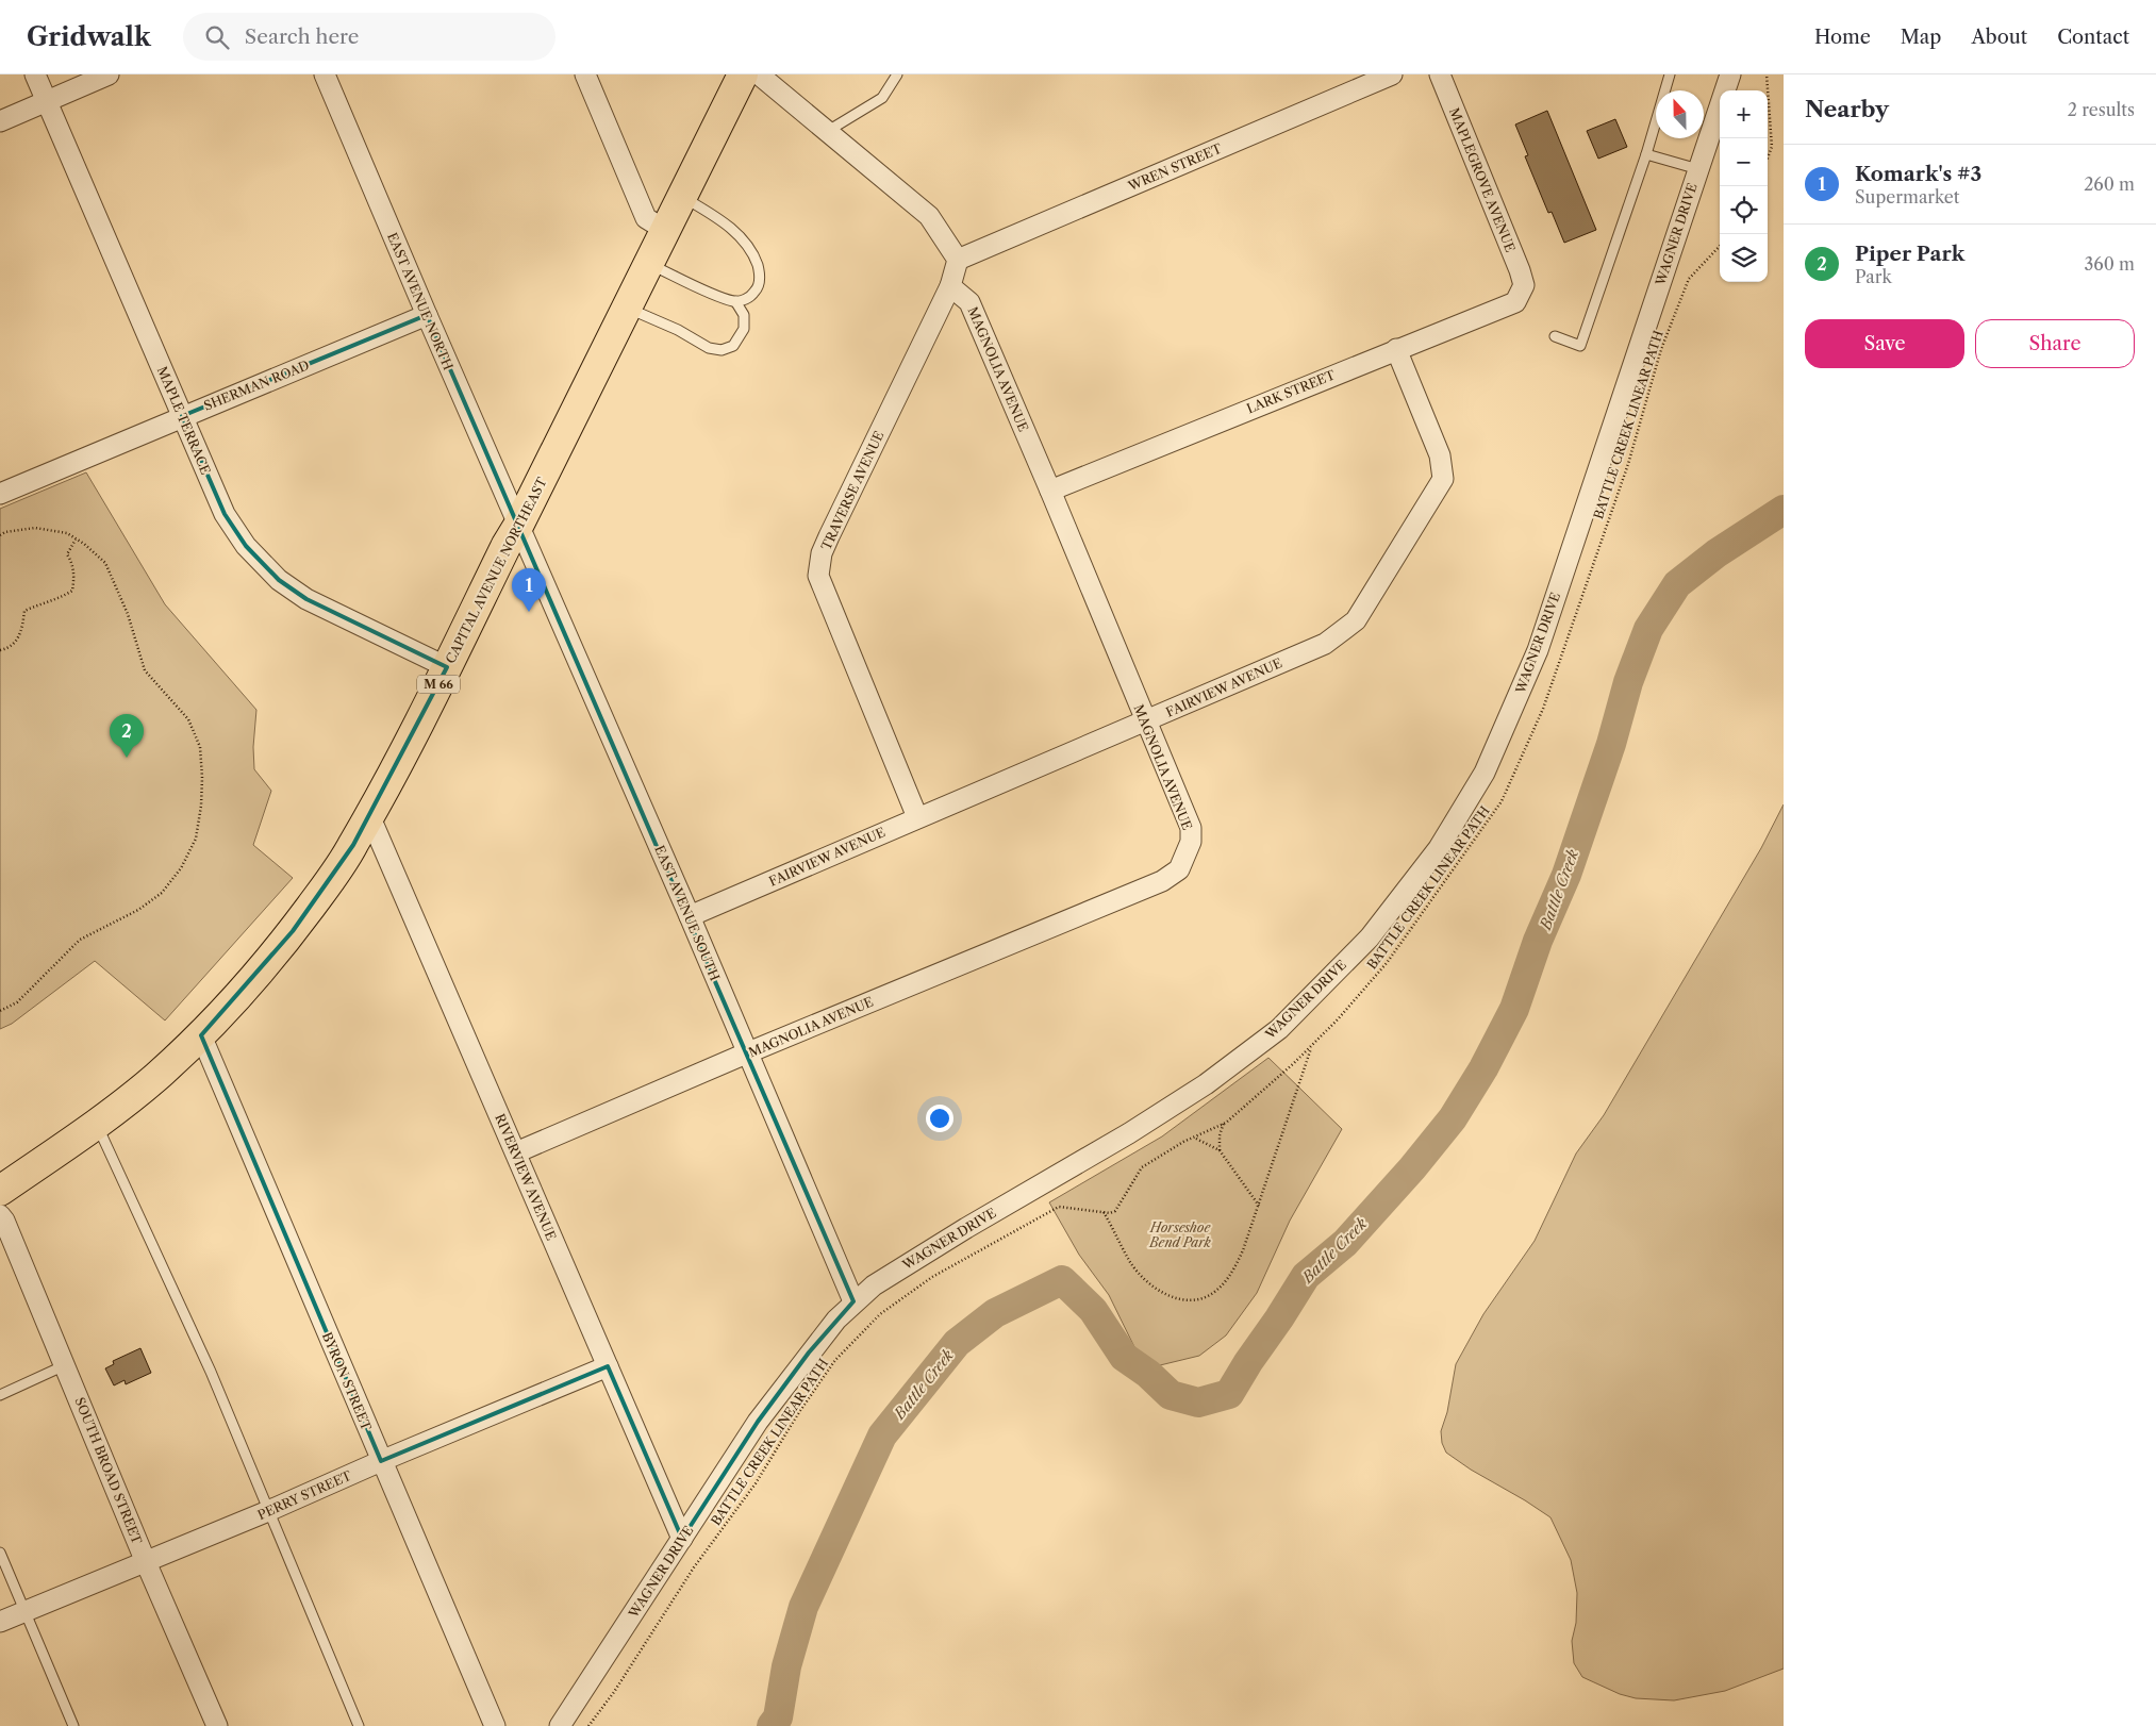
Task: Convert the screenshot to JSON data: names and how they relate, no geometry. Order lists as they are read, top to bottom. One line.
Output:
{"streets":{"main road":["CAPITAL AVENUE NORTHEAST","M 66"],"street":["WREN STREET","MAPLEGROVE AVENUE","WAGNER DRIVE","EAST AVENUE NORTH","MAGNOLIA AVENUE","SHERMAN ROAD","LARK STREET","MAPLE TERRACE","TRAVERSE AVENUE","FAIRVIEW AVENUE","EAST AVENUE SOUTH","RIVERVIEW AVENUE","BYRON STREET","SOUTH BROAD STREET","PERRY STREET"],"path":["BATTLE CREEK LINEAR PATH"]},"crossings":[["MAPLEGROVE AVENUE","LARK STREET"],["WAGNER DRIVE","EAST AVENUE SOUTH"],["WAGNER DRIVE","RIVERVIEW AVENUE"],["EAST AVENUE NORTH","SHERMAN ROAD"],["EAST AVENUE NORTH","CAPITAL AVENUE NORTHEAST"],["EAST AVENUE NORTH","EAST AVENUE SOUTH"],["MAGNOLIA AVENUE","LARK STREET"],["MAGNOLIA AVENUE","TRAVERSE AVENUE"],["MAGNOLIA AVENUE","FAIRVIEW AVENUE"],["MAGNOLIA AVENUE","EAST AVENUE SOUTH"],["MAGNOLIA AVENUE","RIVERVIEW AVENUE"],["SHERMAN ROAD","MAPLE TERRACE"],["LARK STREET","FAIRVIEW AVENUE"],["MAPLE TERRACE","CAPITAL AVENUE NORTHEAST"],["TRAVERSE AVENUE","FAIRVIEW AVENUE"],["CAPITAL AVENUE NORTHEAST","EAST AVENUE SOUTH"],["CAPITAL AVENUE NORTHEAST","RIVERVIEW AVENUE"],["CAPITAL AVENUE NORTHEAST","BYRON STREET"],["FAIRVIEW AVENUE","EAST AVENUE SOUTH"],["RIVERVIEW AVENUE","PERRY STREET"],["BYRON STREET","PERRY STREET"],["SOUTH BROAD STREET","PERRY STREET"]],"water":["Battle Creek"],"parks":["Horseshoe Bend Park"],"north":"top","page":{"header":"Gridwalk","search":"Search here","nav":["Home","Map","About","Contact"],"heading":["Nearby","2 results"],"map_buttons":["+","−"],"list":[{"mark":"1","name":"Komark's #3","note":"Supermarket","value":"260 m"},{"mark":"2","name":"Piper Park","note":"Park","value":"360 m"}],"buttons":["Save","Share"],"pins":["1","2"]}}
